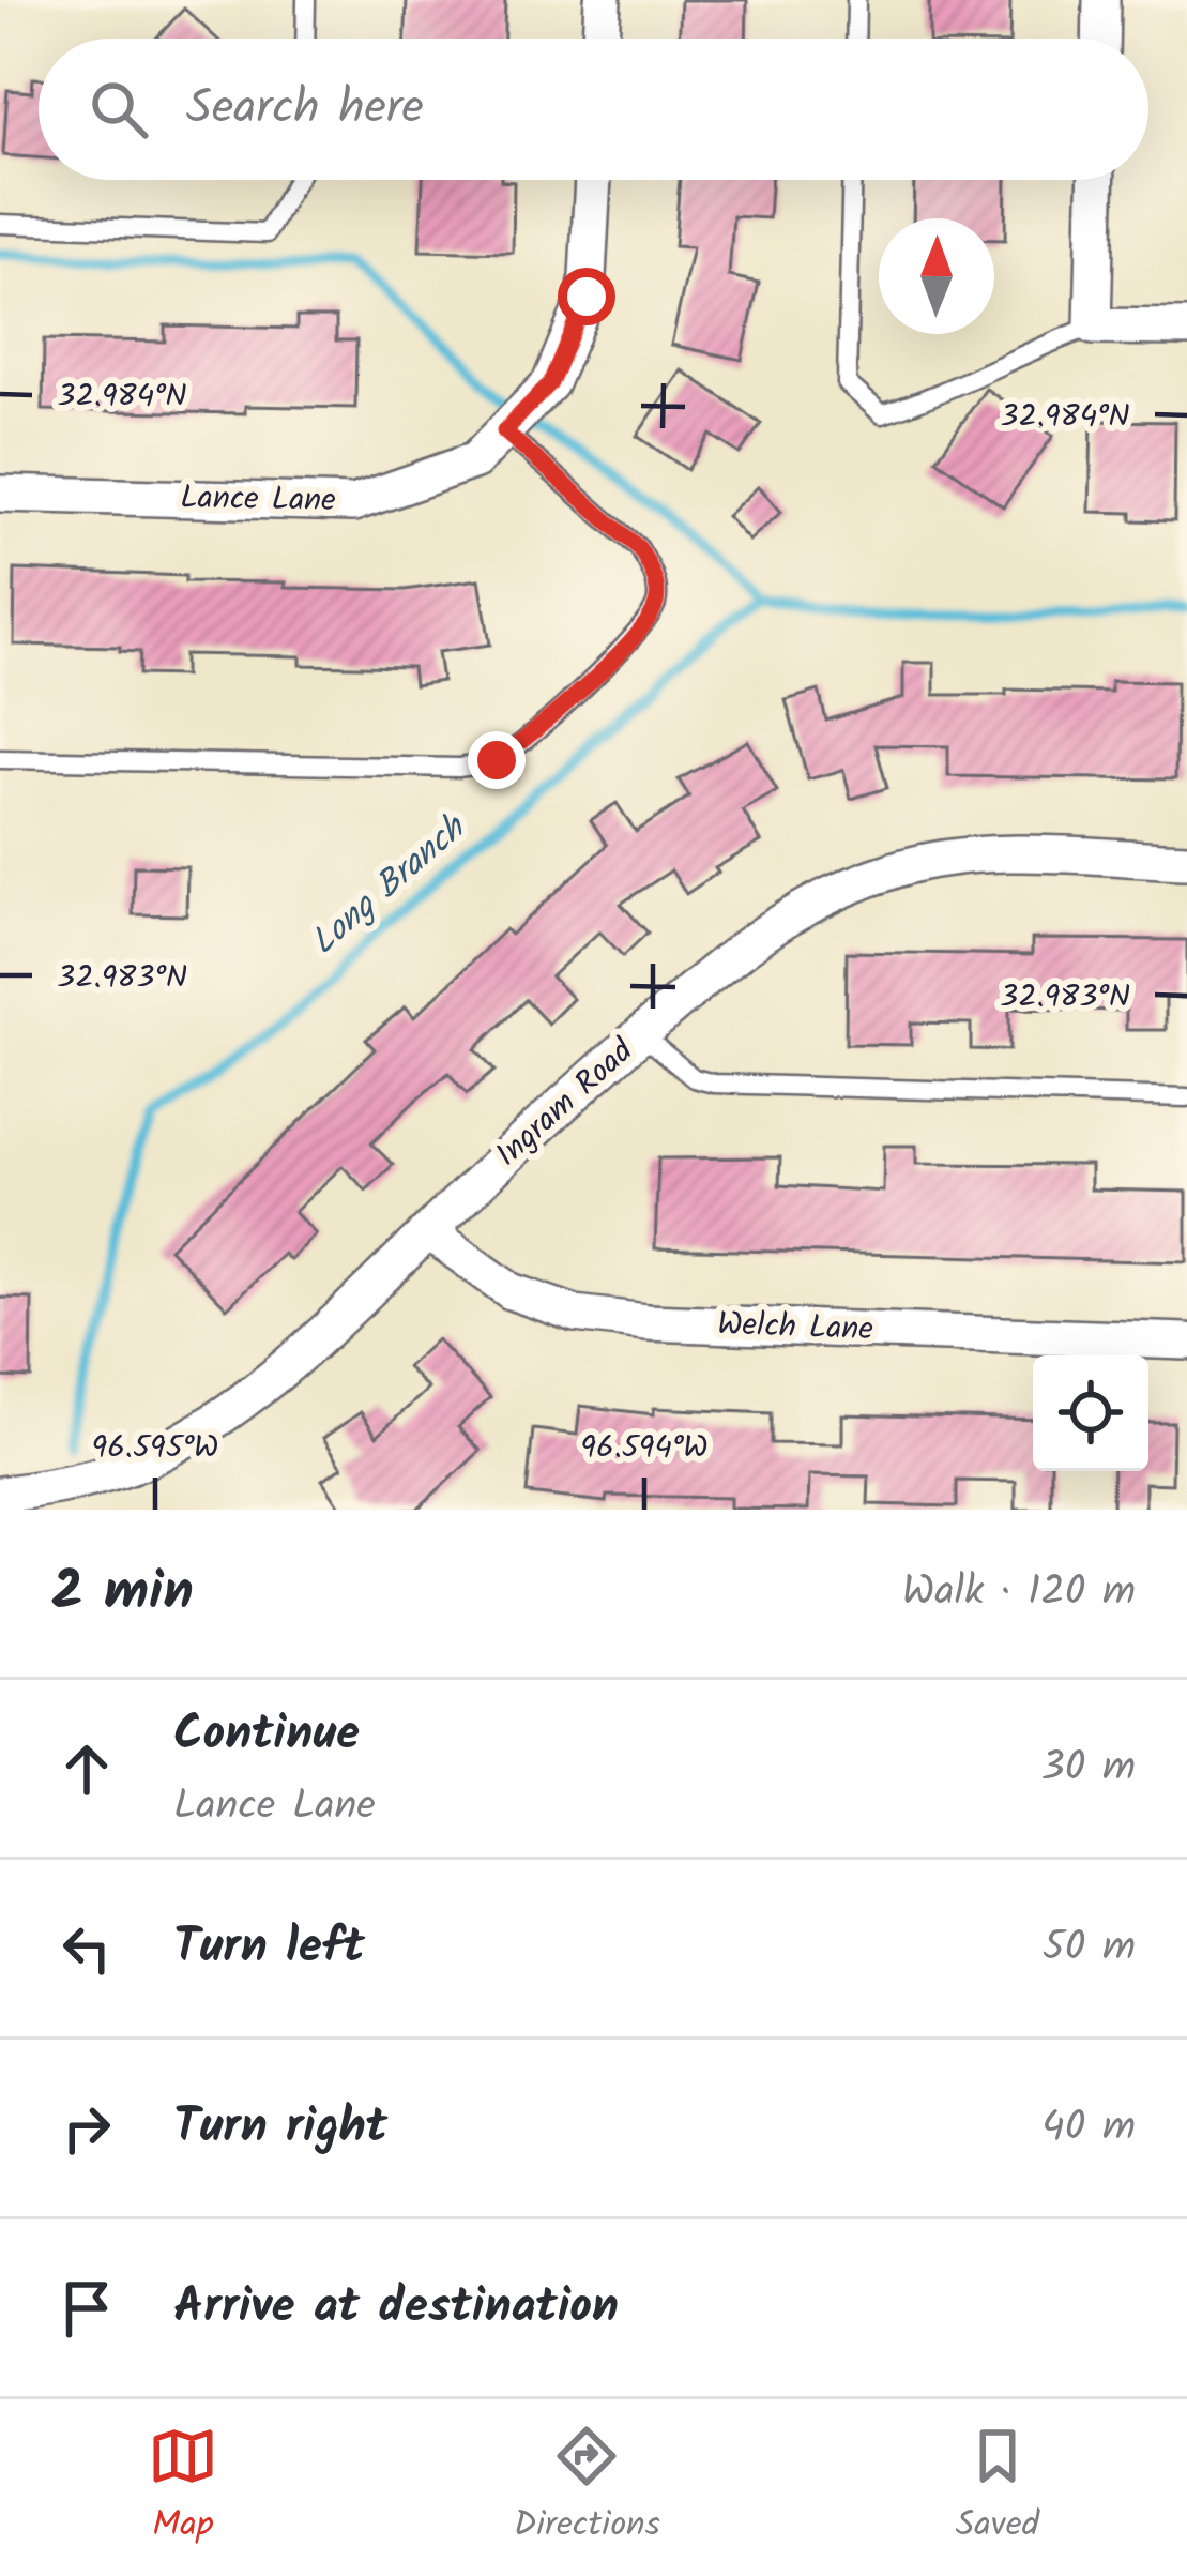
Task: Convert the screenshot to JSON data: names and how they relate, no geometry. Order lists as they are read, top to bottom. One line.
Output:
{"streets":{"street":["Lance Lane","Ingram Road","Welch Lane"]},"crossings":[["Ingram Road","Welch Lane"]],"water":["Long Branch"],"north":"top","page":{"search":"Search here","heading":["2 min","Walk · 120 m"],"list":[["Continue","Lance Lane","30 m"],["Turn left","50 m"],["Turn right","40 m"],"Arrive at destination"],"nav":["Map","Directions","Saved"]},"coordinates":["32.984°N","32.983°N","96.595°W","96.594°W"]}
